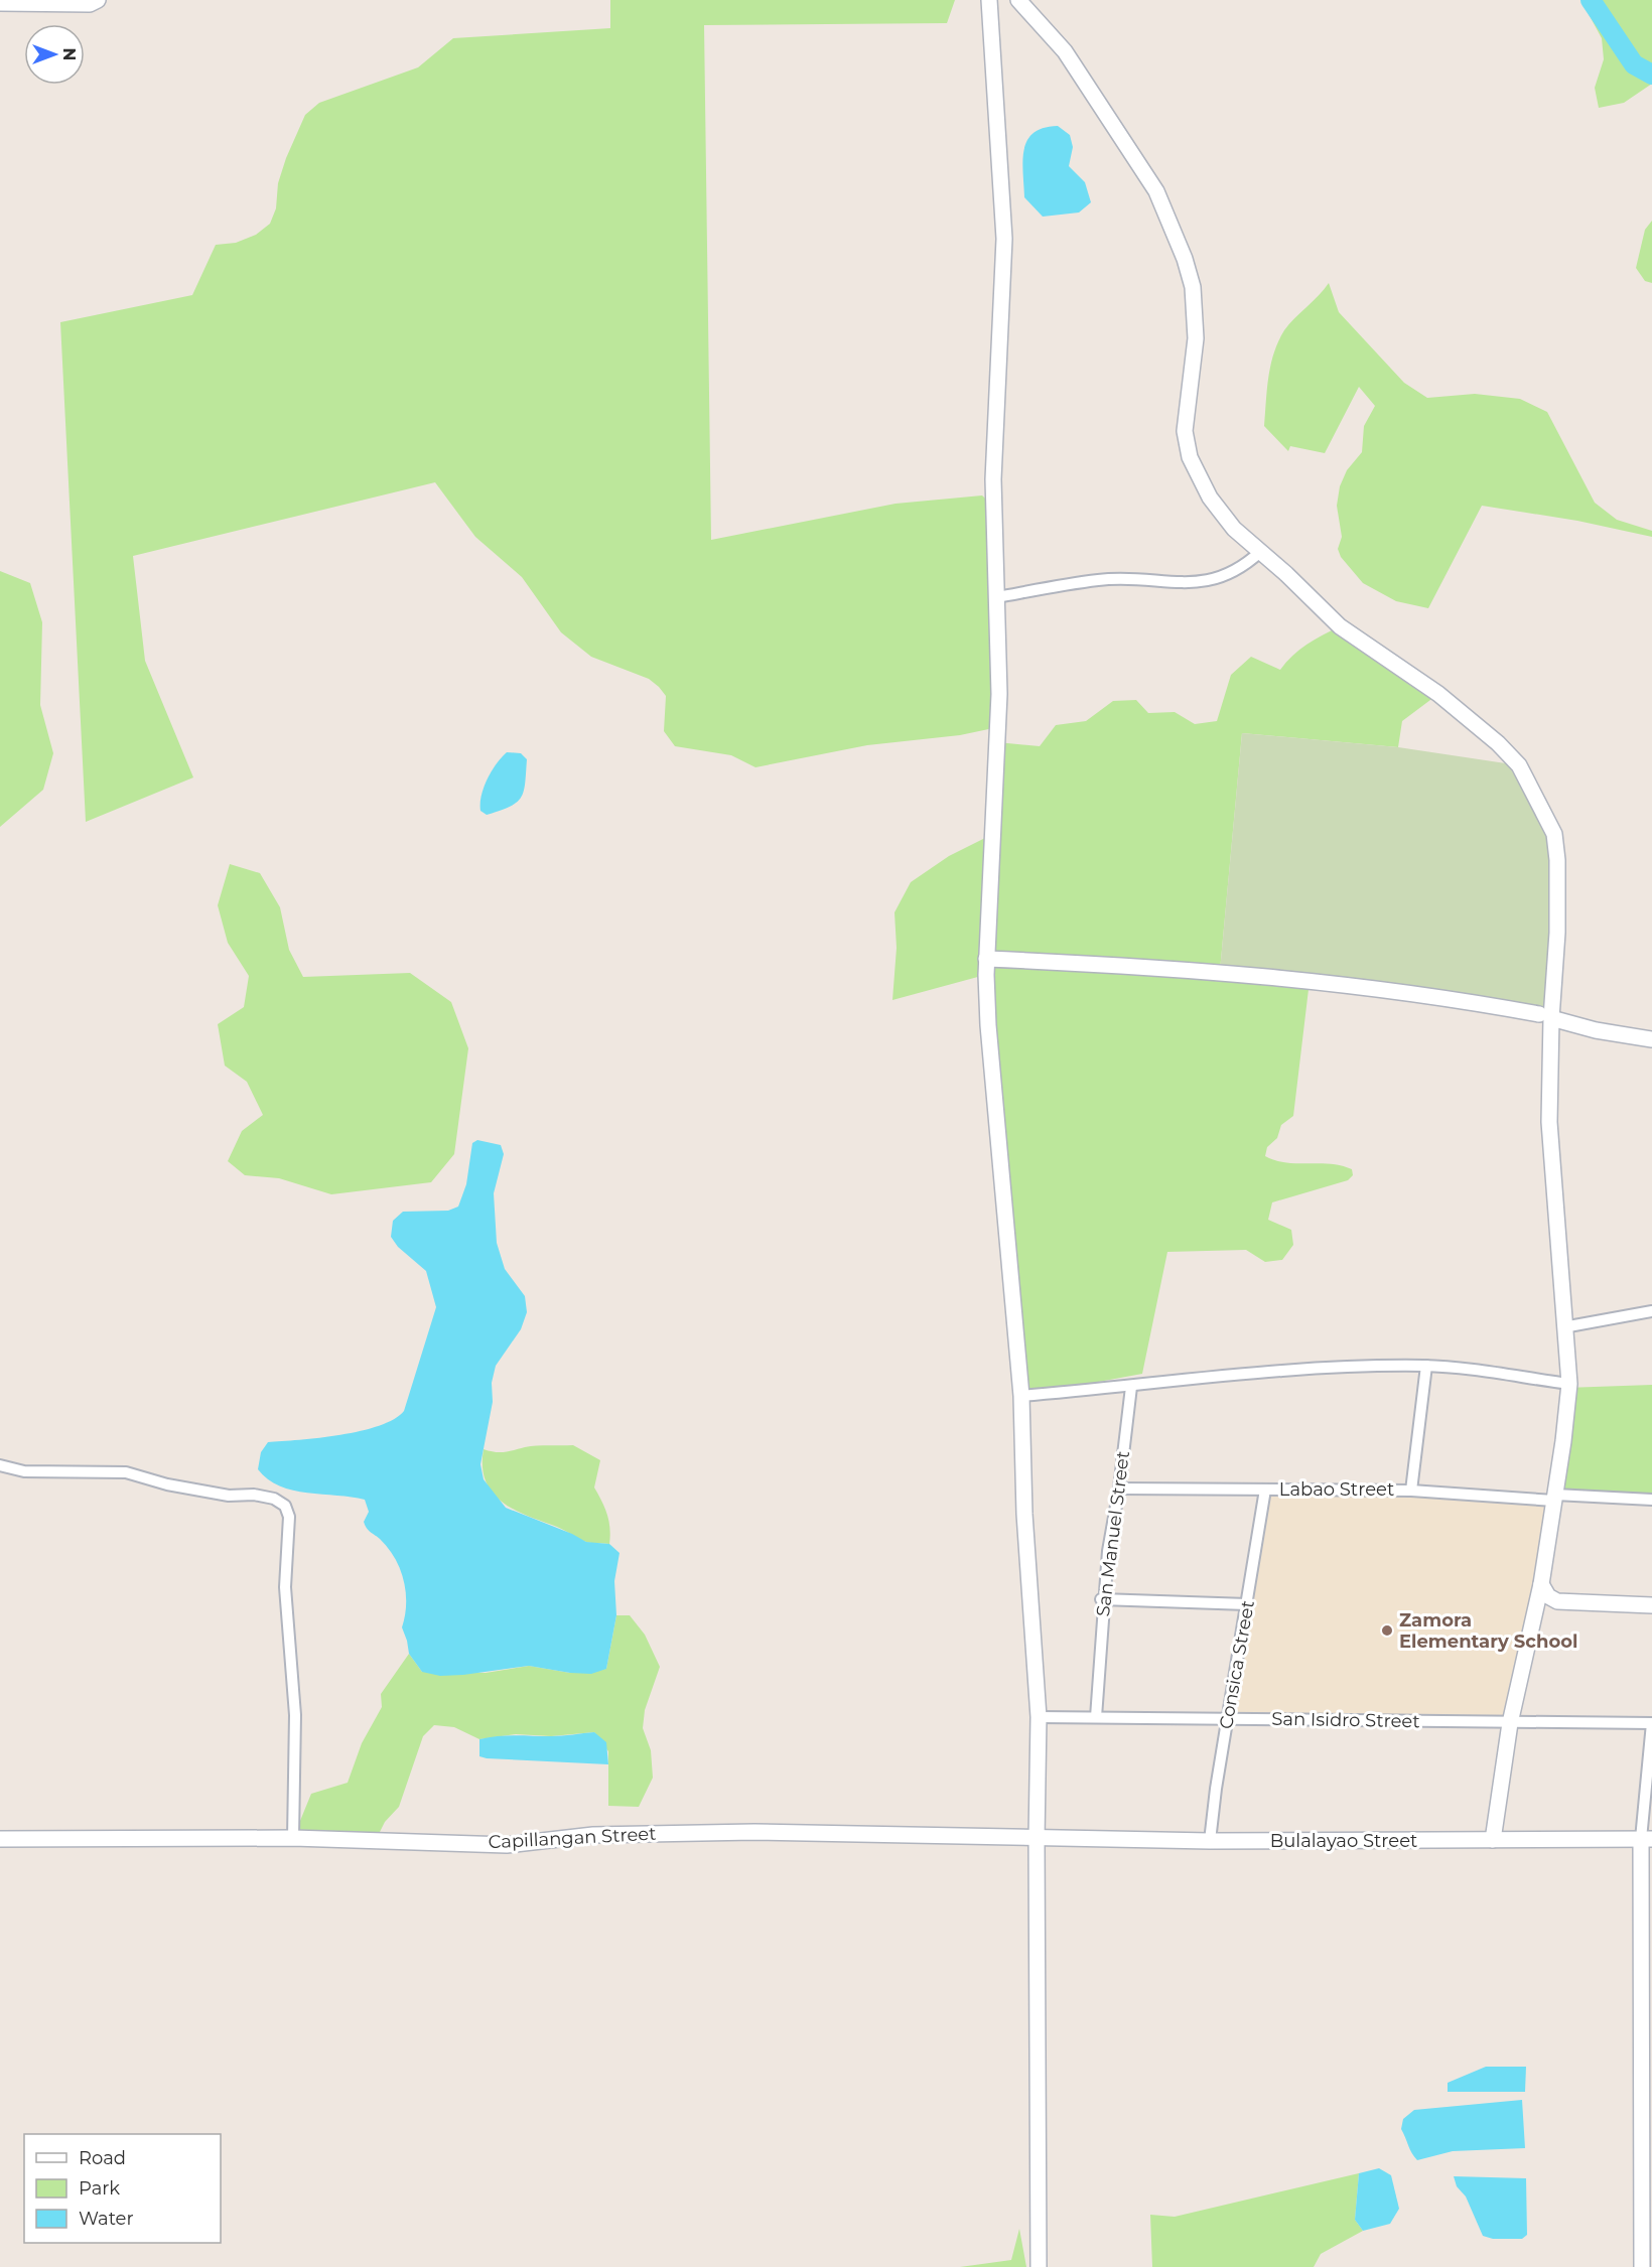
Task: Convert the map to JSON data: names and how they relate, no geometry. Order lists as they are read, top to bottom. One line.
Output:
{"streets":{"street":["Labao Street","San Manuel Street","Consica Street","San Isidro Street","Capillangan Street","Bulalayao Street"]},"crossings":[["Labao Street","San Manuel Street"],["Labao Street","Consica Street"],["San Manuel Street","San Isidro Street"],["Consica Street","San Isidro Street"],["Consica Street","Bulalayao Street"],["Capillangan Street","Bulalayao Street"]],"places":["Zamora Elementary School"],"legend":["Road","Park","Water"],"north":"right"}
